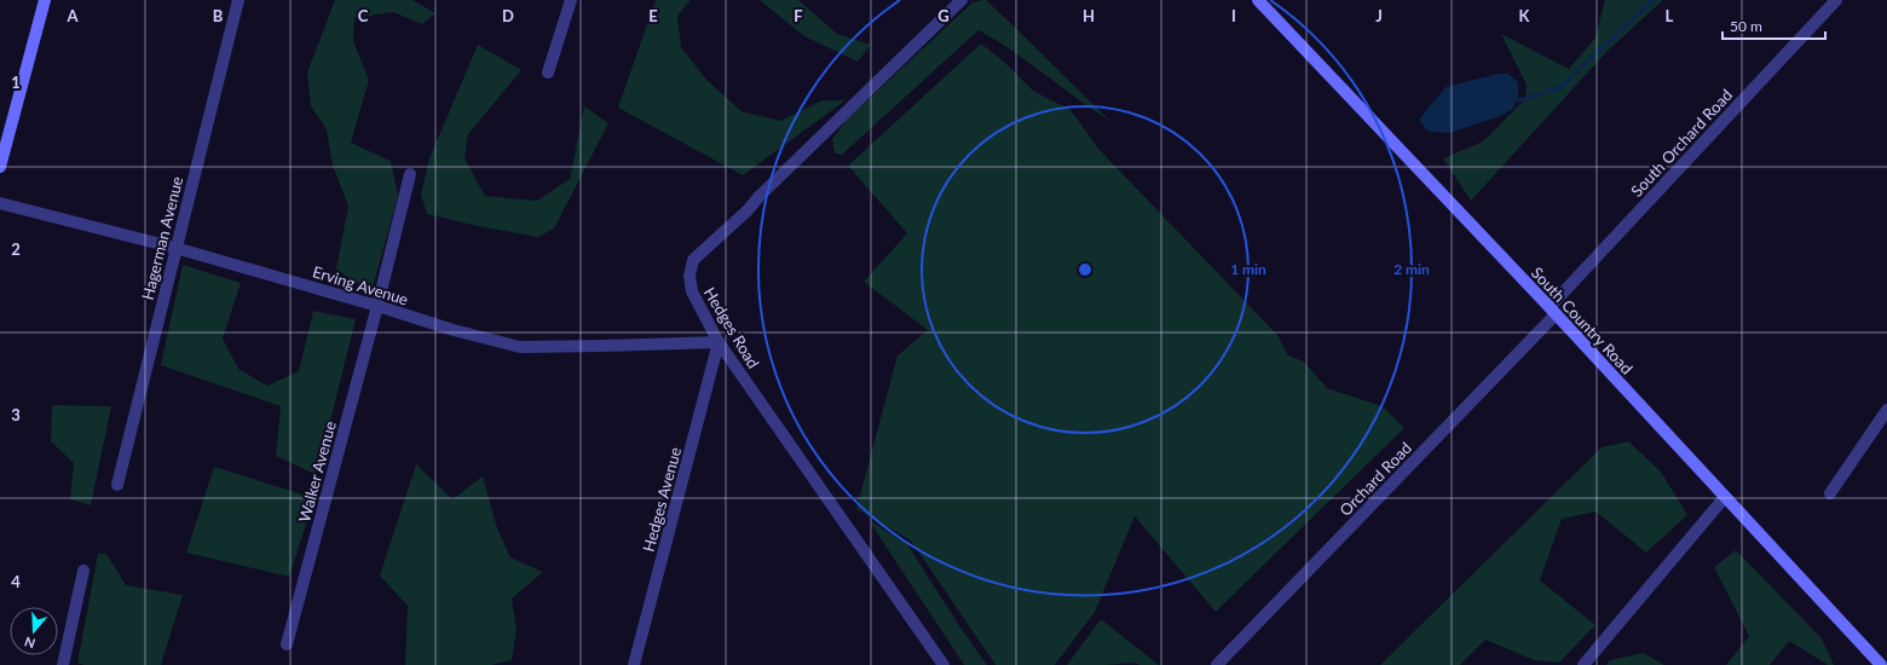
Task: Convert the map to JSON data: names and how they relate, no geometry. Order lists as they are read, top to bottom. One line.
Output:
{"streets":{"main road":["South Country Road"],"street":["South Orchard Road","Hagerman Avenue","Erving Avenue","Hedges Road","Walker Avenue","Orchard Road","Hedges Avenue"]},"crossings":[["South Orchard Road","South Country Road"],["South Orchard Road","Orchard Road"],["Hagerman Avenue","Erving Avenue"],["Erving Avenue","Hedges Road"],["Erving Avenue","Walker Avenue"],["Erving Avenue","Hedges Avenue"],["South Country Road","Orchard Road"],["Hedges Road","Hedges Avenue"]],"scale_bar":"50 m","north":"bottom","grid":{"columns":["A","B","C","D","E","F","G","H","I","J","K","L"],"rows":["1","2","3","4"]},"rings":["1 min","2 min"]}
